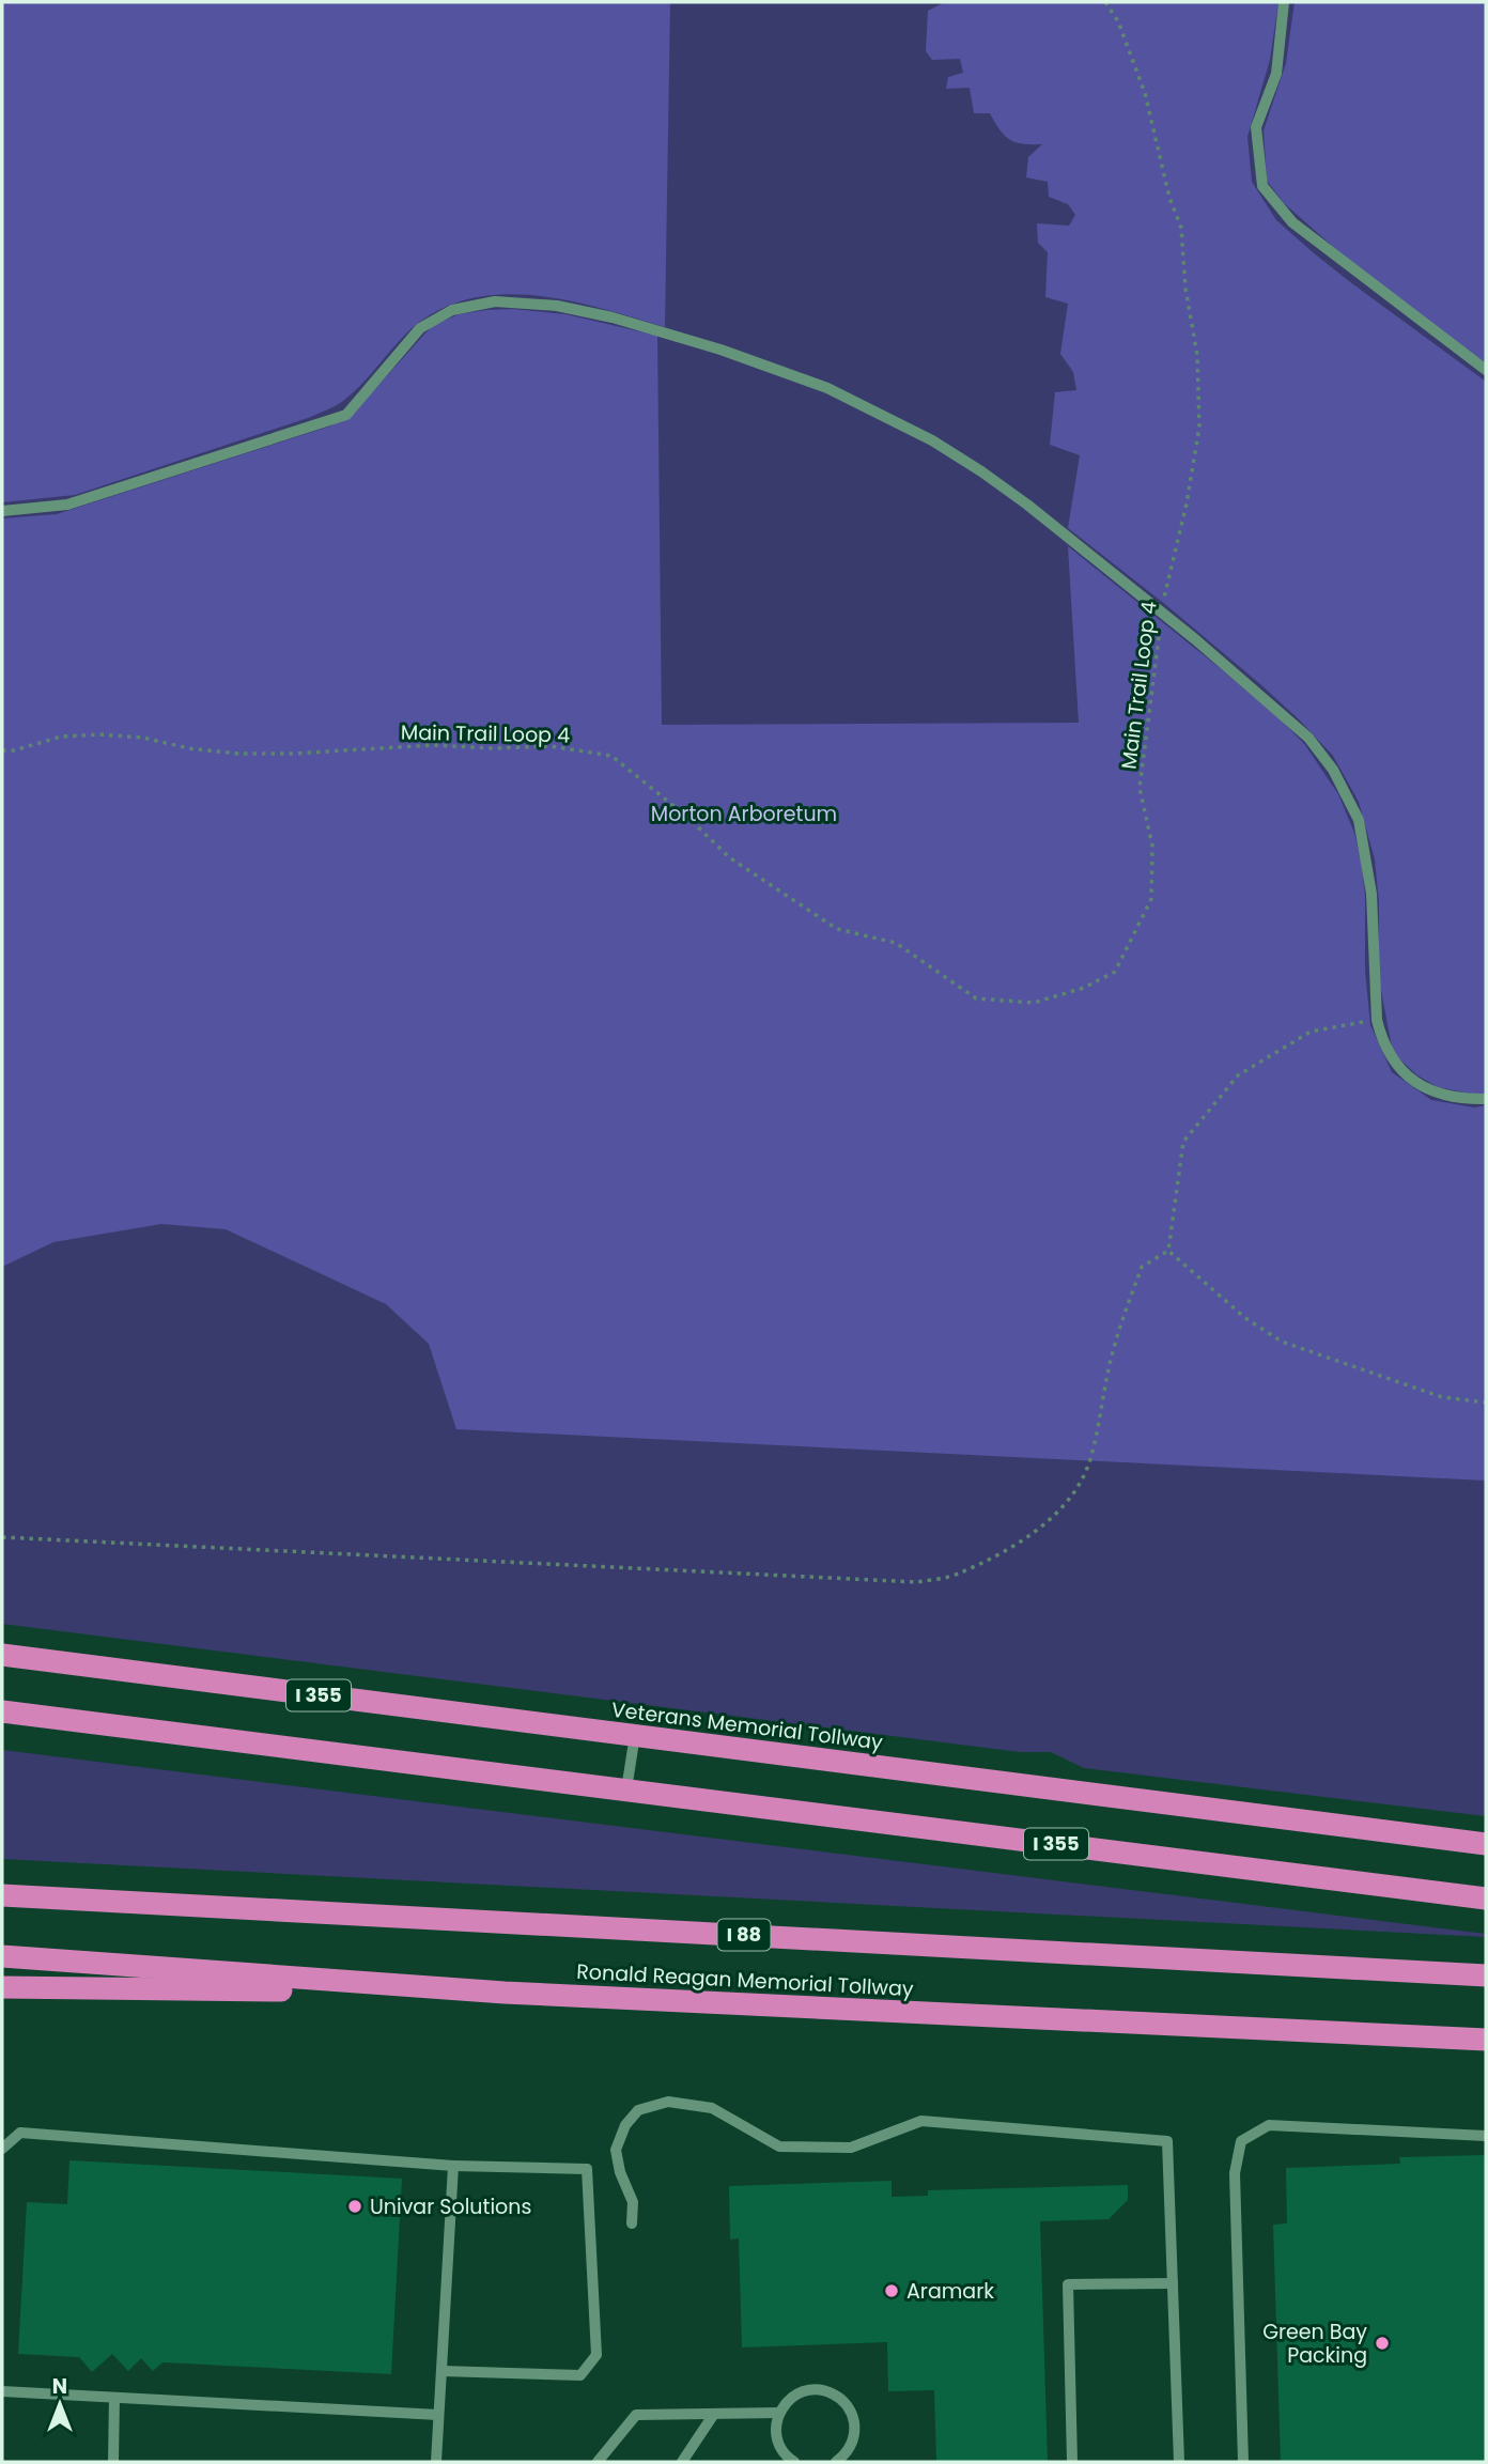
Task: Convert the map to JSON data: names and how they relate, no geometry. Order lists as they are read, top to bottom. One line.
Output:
{"streets":{"highway":["I 355","Veterans Memorial Tollway","I 88","Ronald Reagan Memorial Tollway"],"path":["Main Trail Loop 4"]},"parks":["Morton Arboretum"],"places":["Univar Solutions","Aramark","Green Bay Packing"],"north":"top"}
